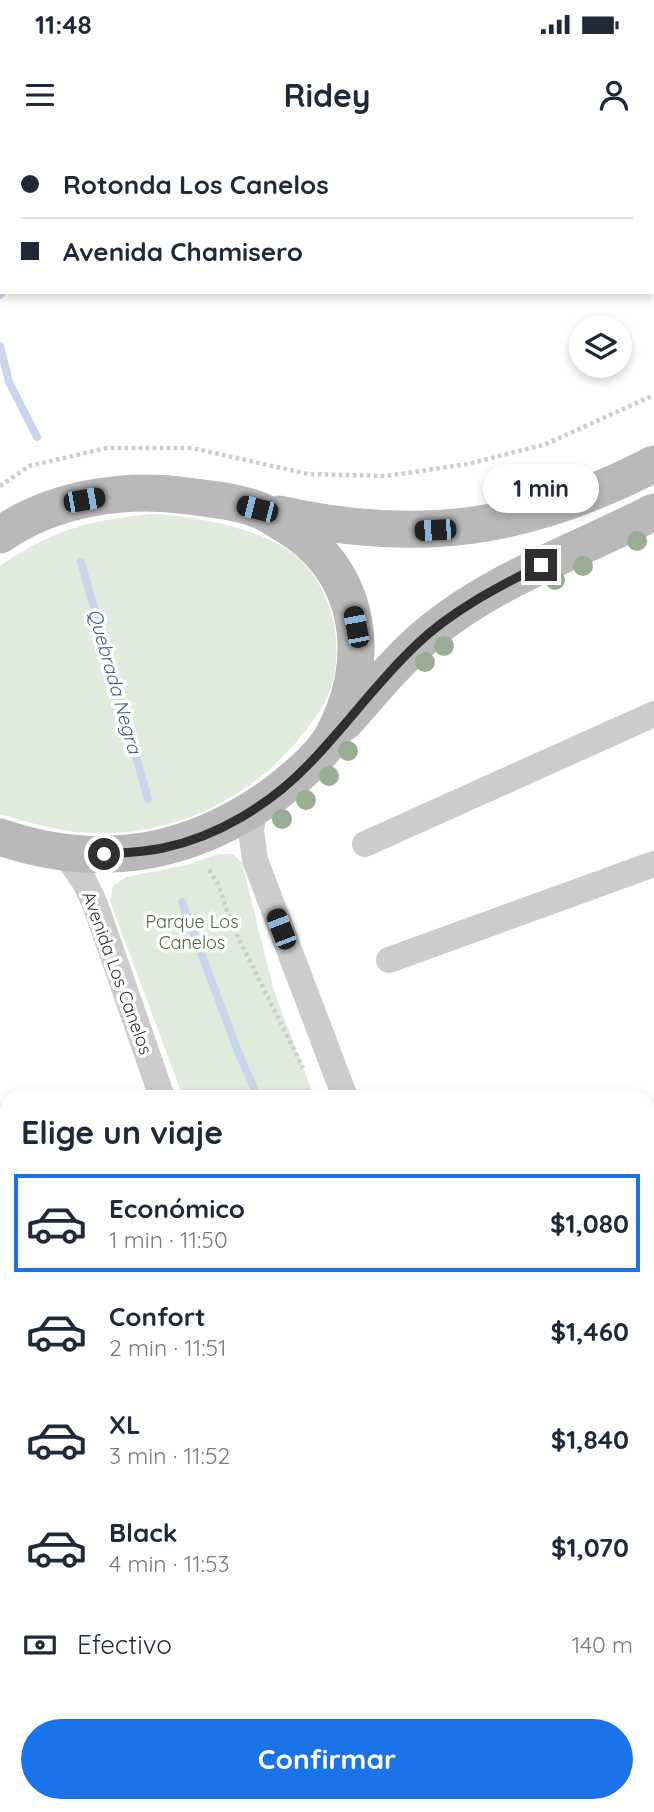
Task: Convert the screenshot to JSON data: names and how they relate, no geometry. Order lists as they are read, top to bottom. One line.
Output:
{"streets":{"street":["Avenida Los Canelos"]},"water":["Quebrada Negra"],"parks":["Parque Los Canelos"],"page":{"status":"11:48","header":"Ridey","banner":["Rotonda Los Canelos","Avenida Chamisero"],"bubble":"1 min","heading":"Elige un viaje","list":[{"name":"Económico","note":"1 min · 11:50","value":"$1,080"},{"name":"Confort","note":"2 min · 11:51","value":"$1,460"},{"name":"XL","note":"3 min · 11:52","value":"$1,840"},{"name":"Black","note":"4 min · 11:53","value":"$1,070"}],"pay":["Efectivo","140 m"],"buttons":"Confirmar"}}
